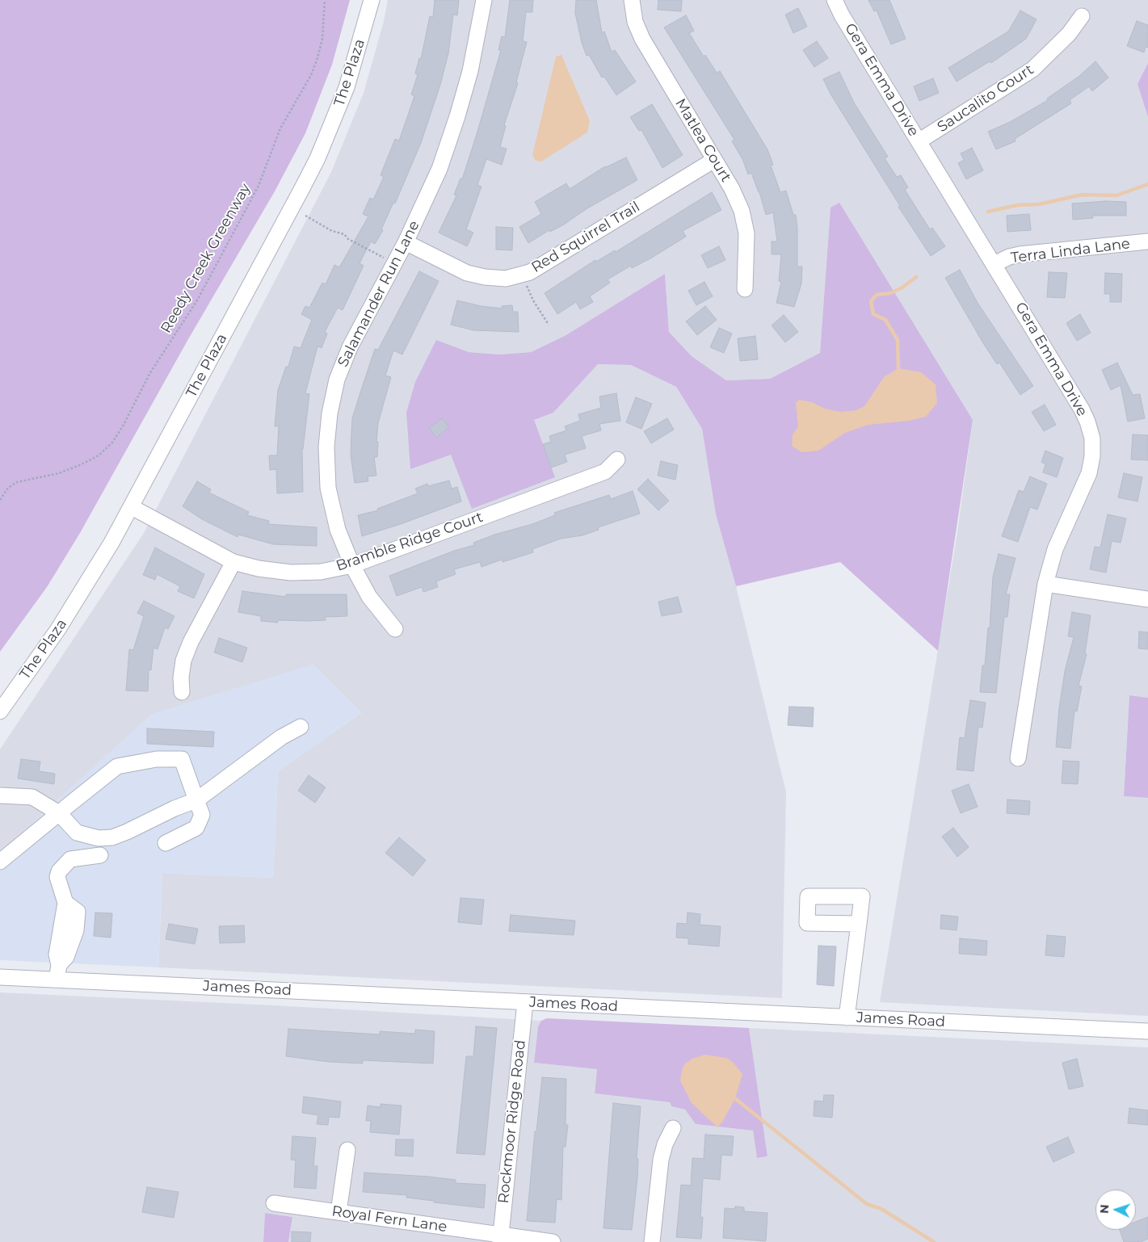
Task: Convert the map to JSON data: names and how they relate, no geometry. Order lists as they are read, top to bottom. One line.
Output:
{"streets":{"street":["The Plaza","Gera Emma Drive","Saucalito Court","Matlea Court","Red Squirrel Trail","Terra Linda Lane","Salamander Run Lane","Bramble Ridge Court","James Road","Rockmoor Ridge Road","Royal Fern Lane"],"path":["Reedy Creek Greenway"]},"crossings":[["The Plaza","Bramble Ridge Court"],["Gera Emma Drive","Saucalito Court"],["Gera Emma Drive","Terra Linda Lane"],["Matlea Court","Red Squirrel Trail"],["Red Squirrel Trail","Salamander Run Lane"],["Salamander Run Lane","Bramble Ridge Court"],["James Road","Rockmoor Ridge Road"],["Rockmoor Ridge Road","Royal Fern Lane"]],"north":"left"}
